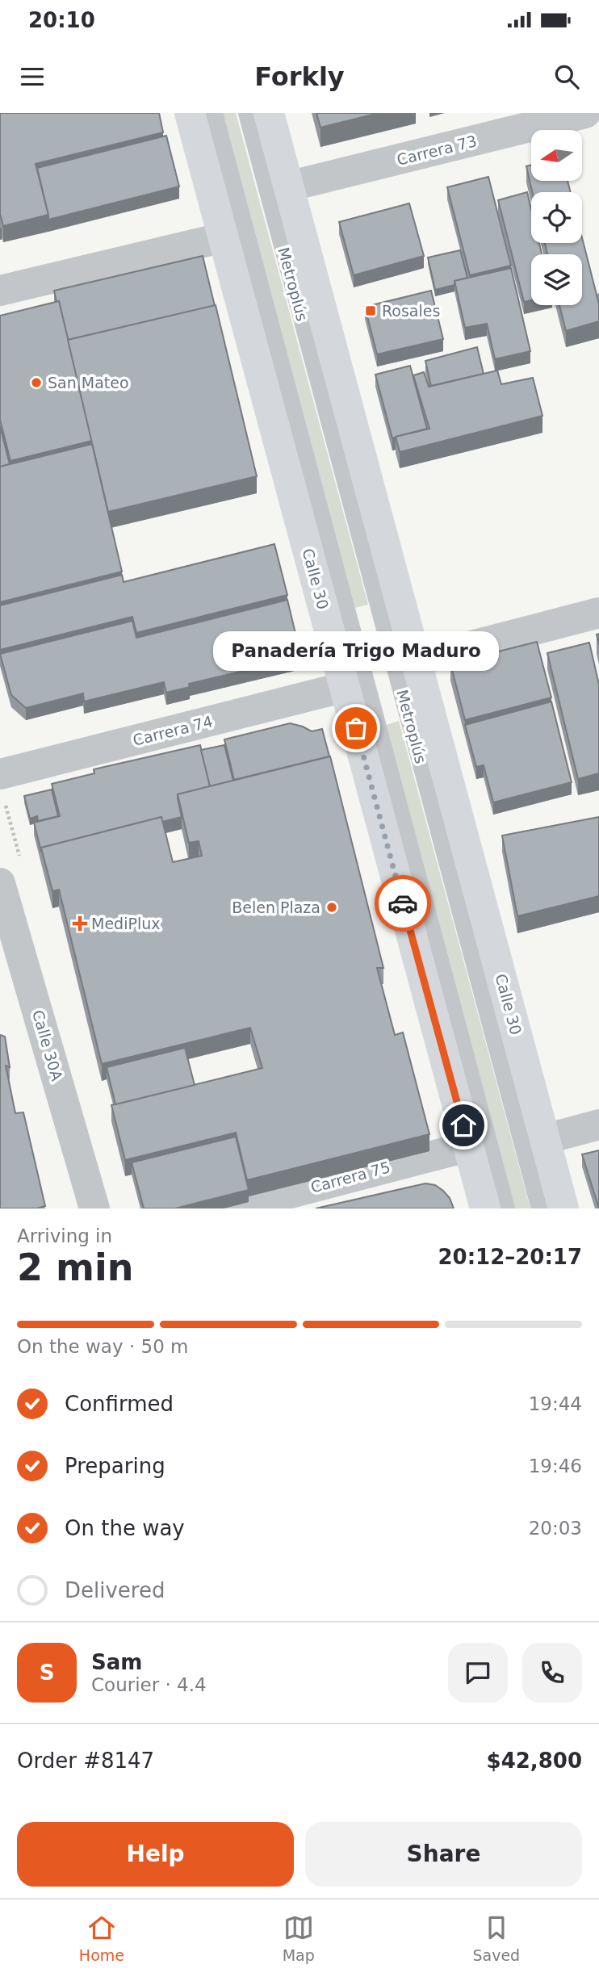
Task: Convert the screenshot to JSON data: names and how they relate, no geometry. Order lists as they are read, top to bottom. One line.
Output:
{"streets":{"main road":["Calle 30"],"street":["Carrera 73","Carrera 74","Calle 30A","Carrera 75"],"lane":["Metroplús"]},"crossings":[["Carrera 73","Calle 30"],["Calle 30","Carrera 74"],["Calle 30","Carrera 75"]],"places":{"transit":["Rosales"],"other":["San Mateo","Panadería Trigo Maduro","Belen Plaza"],"health":["MediPlux"]},"north":"left","page":{"status":"20:10","header":"Forkly","bubble":"Panadería Trigo Maduro","heading":["2 min","Arriving in","20:12–20:17"],"panel":["Sam","Courier · 4.4","Order #8147","$42,800"],"bar":"On the way · 50 m","list":[["Confirmed","19:44"],["Preparing","19:46"],["On the way","20:03"],"Delivered"],"round":"S","buttons":["Help","Share"],"tabs":["Home","Map","Saved"]}}
